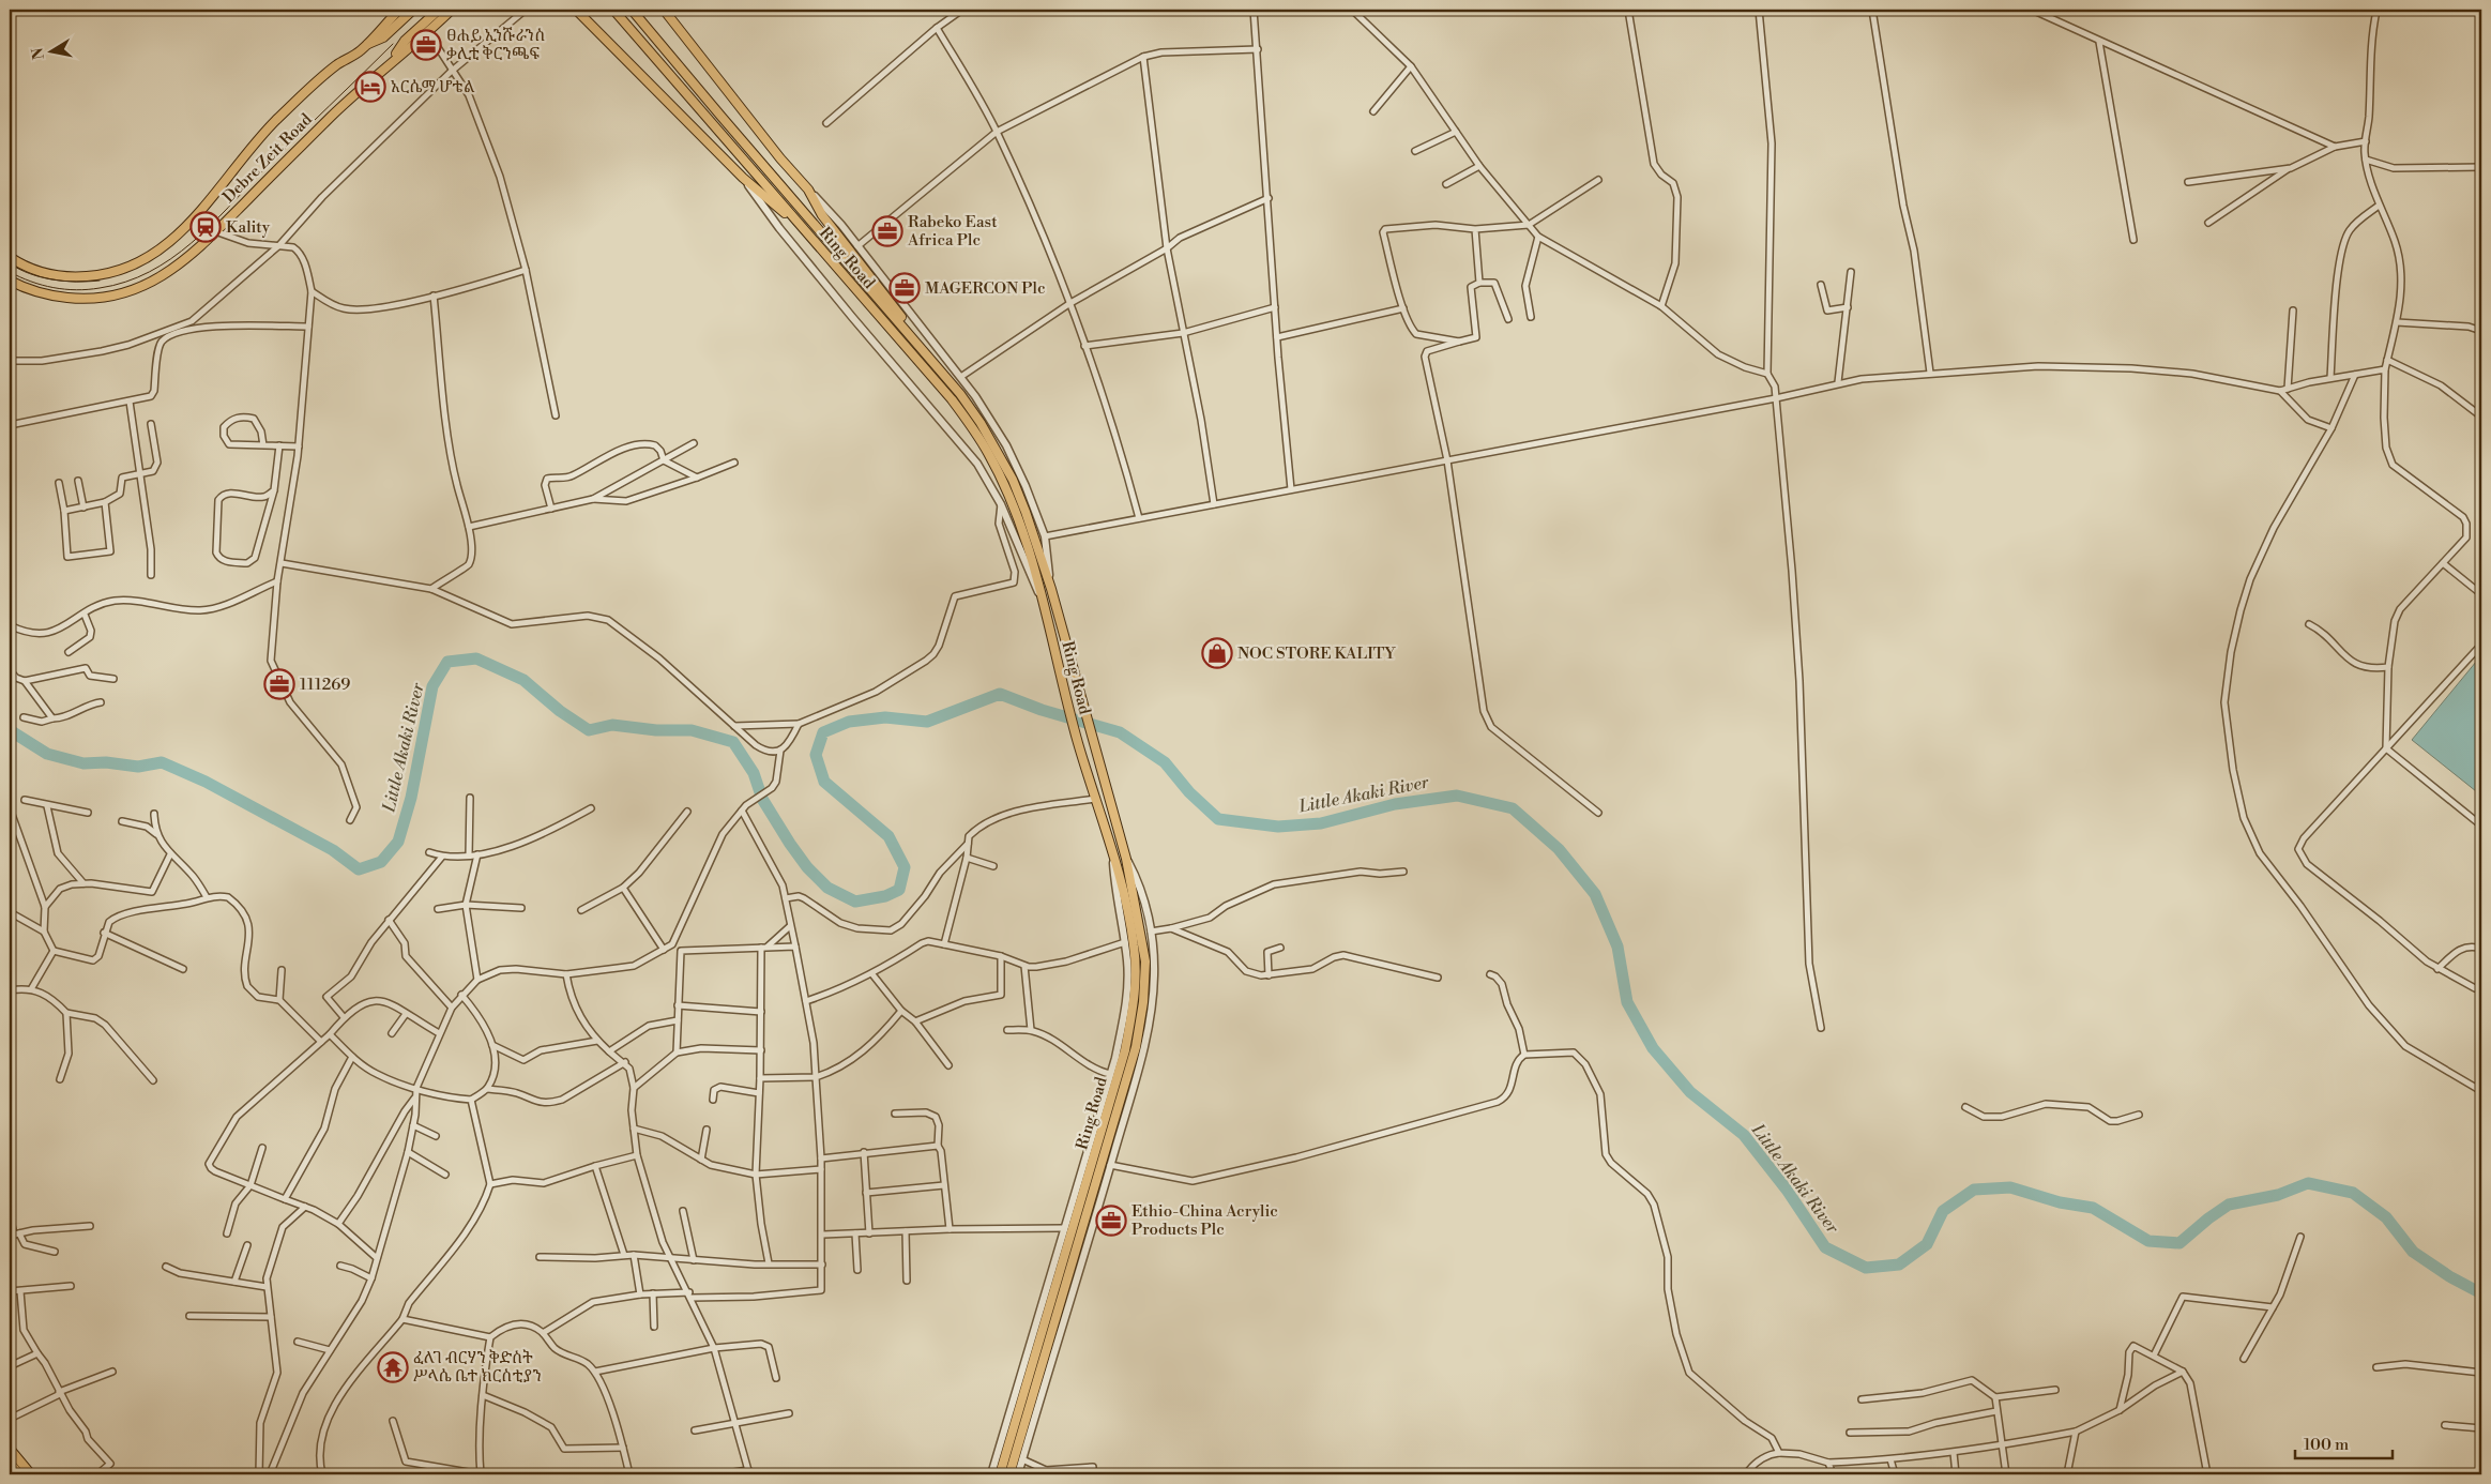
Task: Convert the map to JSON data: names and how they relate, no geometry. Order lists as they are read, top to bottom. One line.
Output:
{"streets":{"main road":["Debre Zeit Road","Ring Road"]},"water":["Little Akaki River"],"places":{"office":["ፀሐይ ኢንሹራንስ ቃሊቲ ቅርንጫፍ","Rabeko East Africa Plc","MAGERCON Plc","111269","Ethio-China Acrylic Products Plc"],"hotel":["አርሴማ ሆቴል"],"station":["Kality"],"shop":["NOC STORE KALITY"],"temple":["ፈለገ ብርሃን ቅድስት ሥላሴ ቤተ ክርስቲያን"]},"scale_bar":"100 m","north":"left"}
